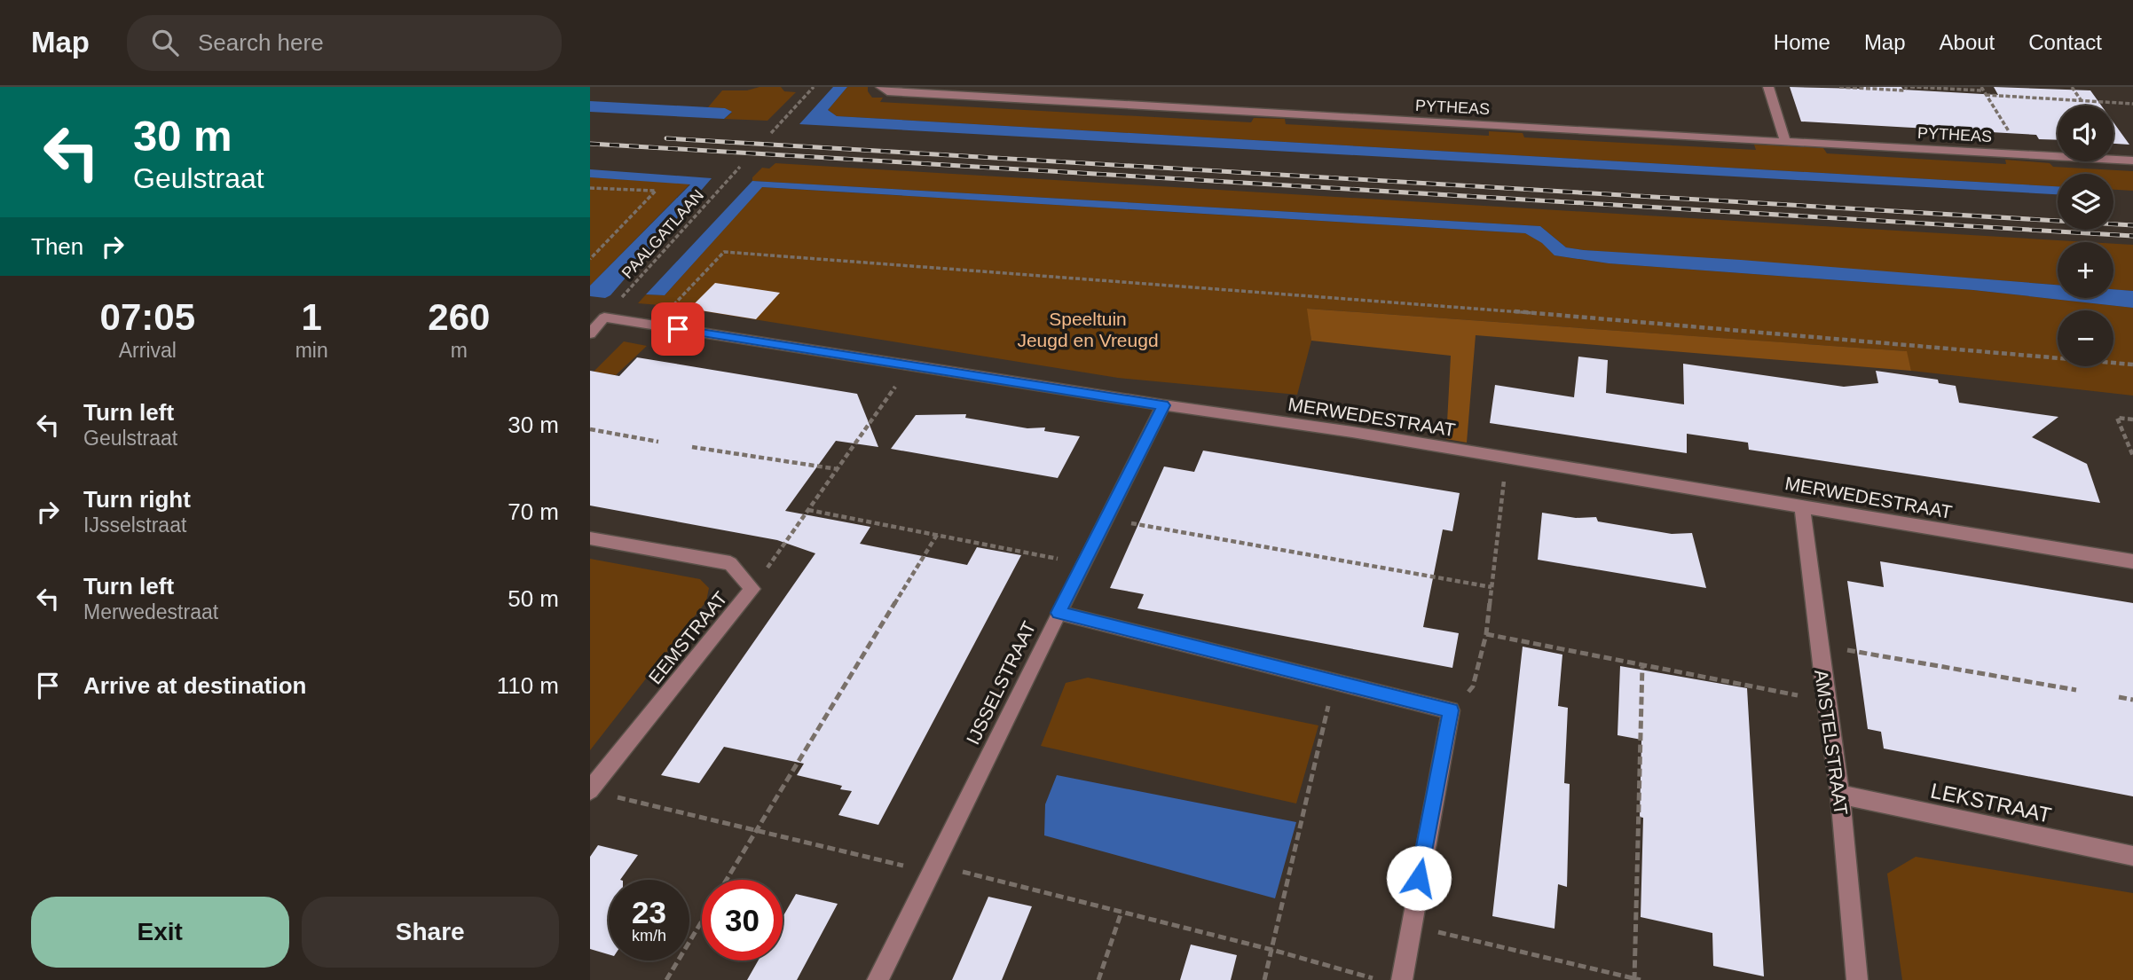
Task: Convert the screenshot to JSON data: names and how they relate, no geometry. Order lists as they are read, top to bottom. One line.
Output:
{"streets":{"street":["PYTHEAS","MERWEDESTRAAT","EEMSTRAAT","IJSSELSTRAAT","AMSTELSTRAAT","LEKSTRAAT"],"path":["PAALGATLAAN"]},"crossings":[["PAALGATLAAN","MERWEDESTRAAT"],["MERWEDESTRAAT","IJSSELSTRAAT"],["MERWEDESTRAAT","AMSTELSTRAAT"],["AMSTELSTRAAT","LEKSTRAAT"]],"parks":["Speeltuin Jeugd en Vreugd"],"page":{"header":"Map","search":"Search here","nav":["Home","Map","About","Contact"],"turn":["30 m","Geulstraat"],"map_buttons":["+","−"],"then":"Then","eta":["07:05","Arrival","1","min","260","m"],"list":[{"name":"Turn left","note":"Geulstraat","value":"30 m"},{"name":"Turn right","note":"IJsselstraat","value":"70 m"},{"name":"Turn left","note":"Merwedestraat","value":"50 m"},{"name":"Arrive at destination","value":"110 m"}],"speed":"23 km/h","limit":"30","buttons":["Exit","Share"]}}
